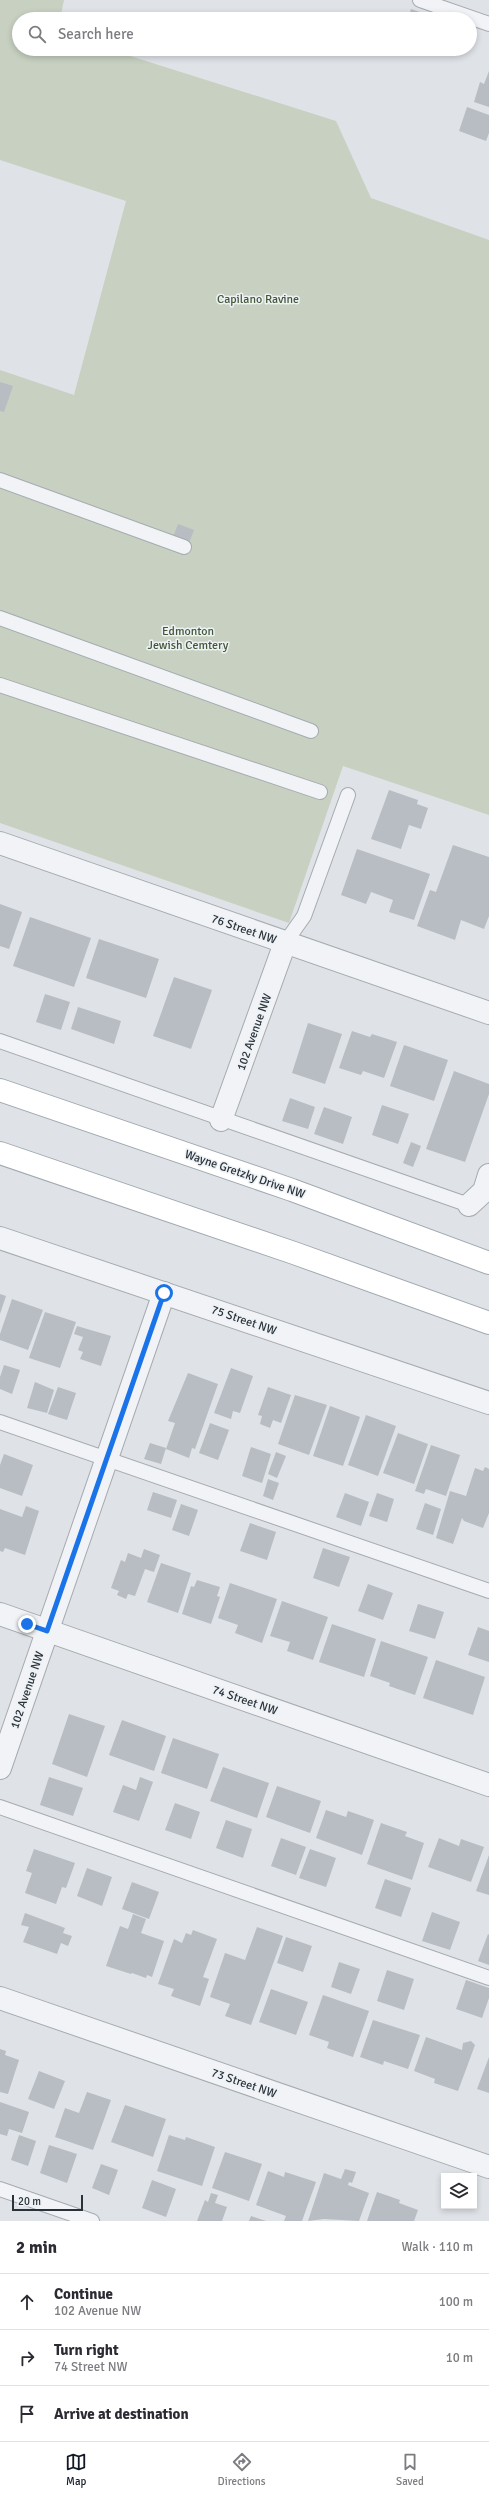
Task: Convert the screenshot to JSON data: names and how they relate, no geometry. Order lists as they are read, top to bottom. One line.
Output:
{"streets":{"main road":["Wayne Gretzky Drive NW"],"street":["76 Street NW","102 Avenue NW","75 Street NW","74 Street NW","73 Street NW"]},"crossings":[["76 Street NW","102 Avenue NW"],["102 Avenue NW","75 Street NW"],["102 Avenue NW","74 Street NW"]],"parks":["Capilano Ravine","Edmonton Jewish Cemtery"],"scale_bar":"20 m","page":{"search":"Search here","scale":"20 m","heading":["2 min","Walk · 110 m"],"list":[["Continue","102 Avenue NW","100 m"],["Turn right","74 Street NW","10 m"],"Arrive at destination"],"nav":["Map","Directions","Saved"]}}
